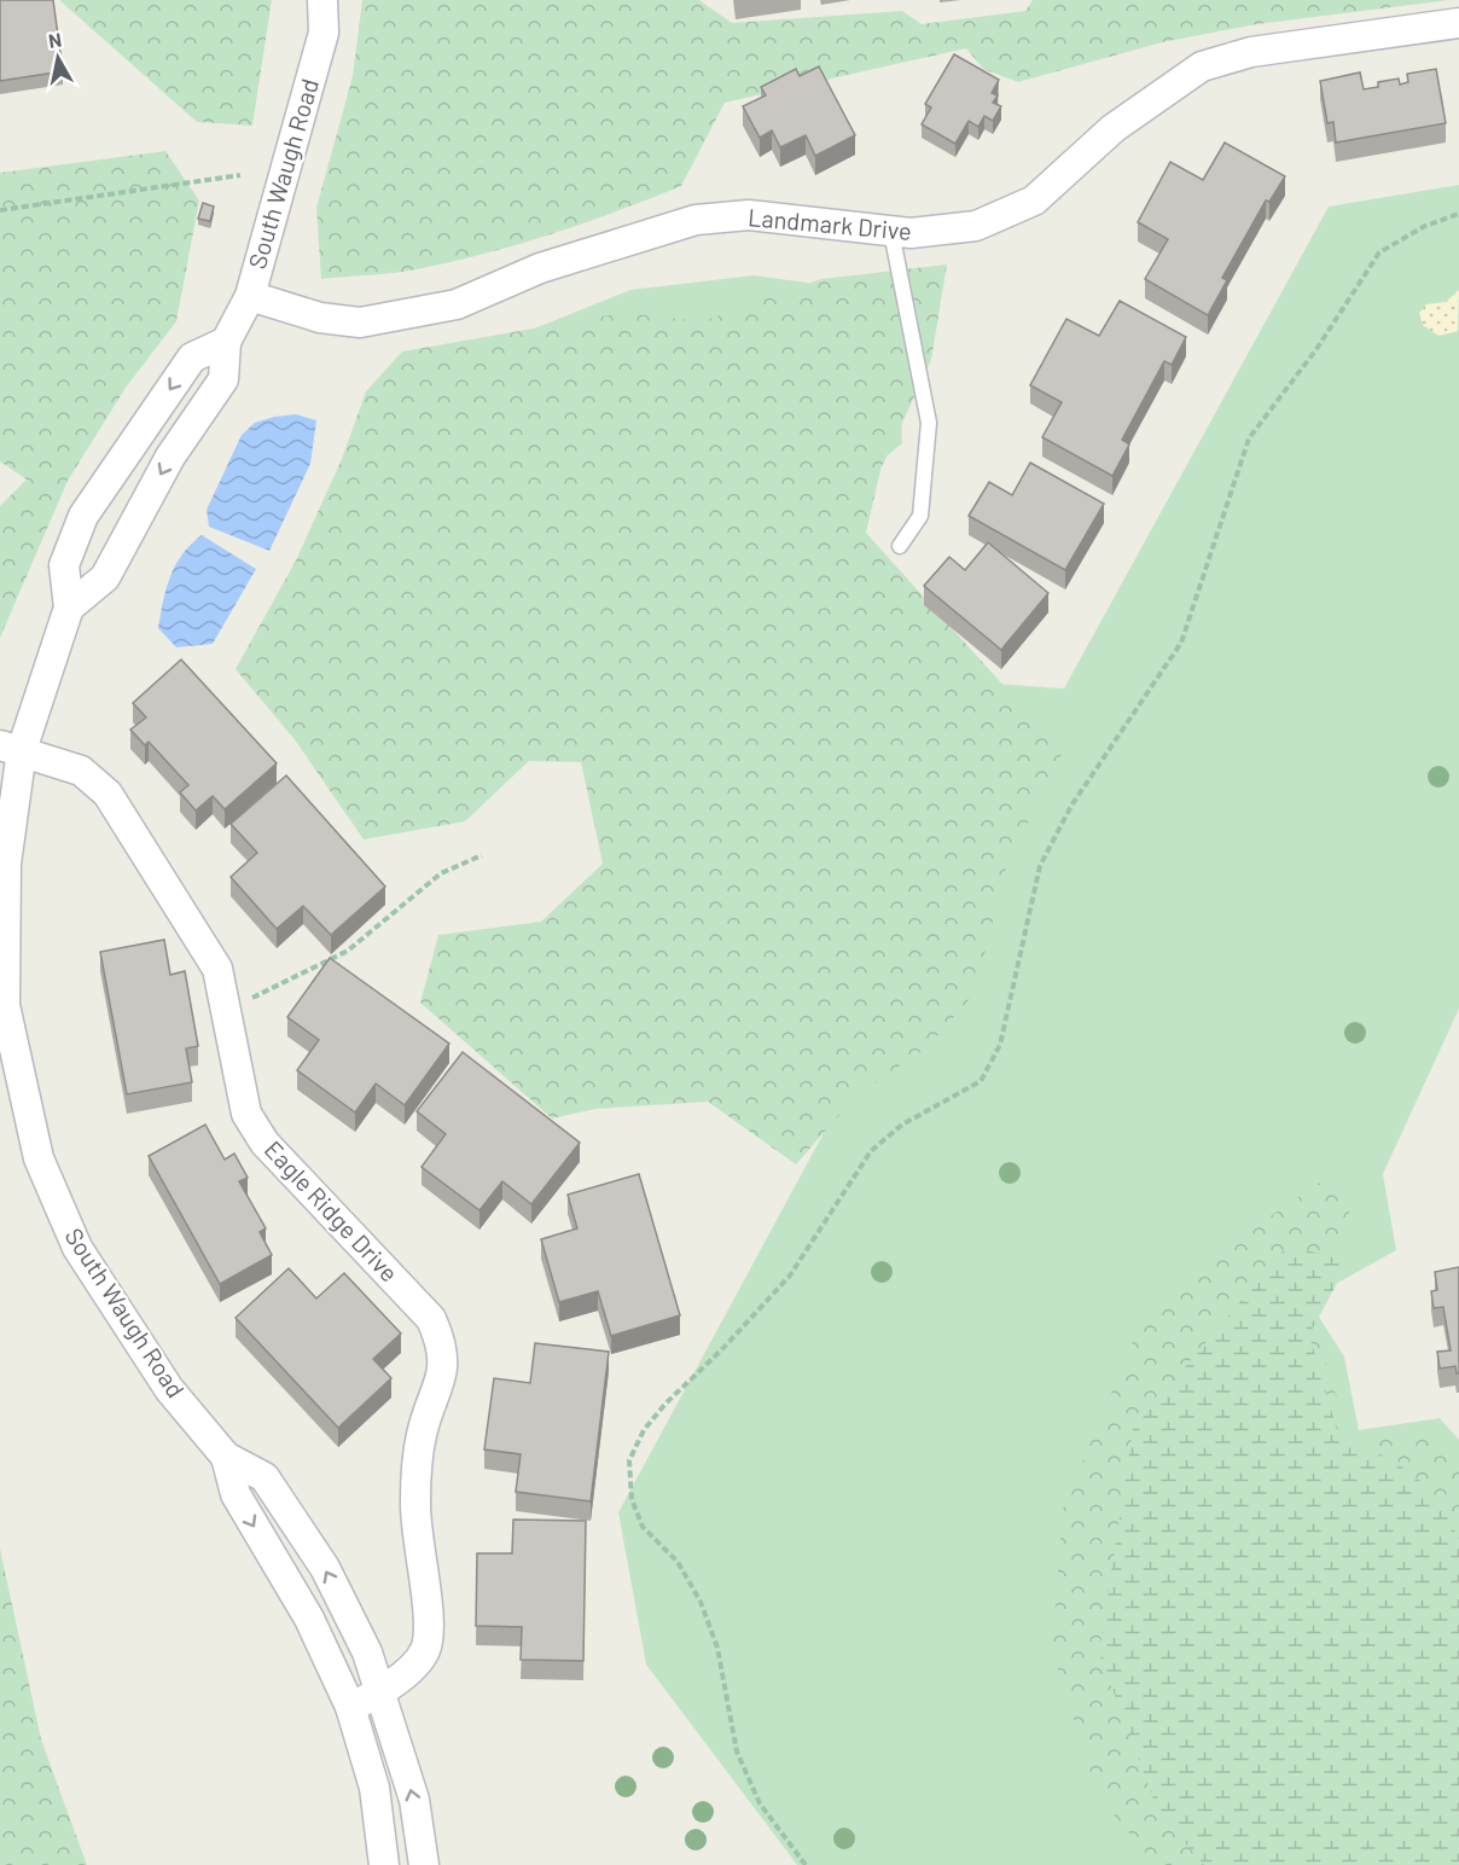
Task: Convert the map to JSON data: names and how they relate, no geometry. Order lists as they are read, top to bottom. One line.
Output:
{"streets":{"street":["South Waugh Road","Landmark Drive","Eagle Ridge Drive"]},"crossings":[["South Waugh Road","Landmark Drive"],["South Waugh Road","Eagle Ridge Drive"]],"north":"top"}
